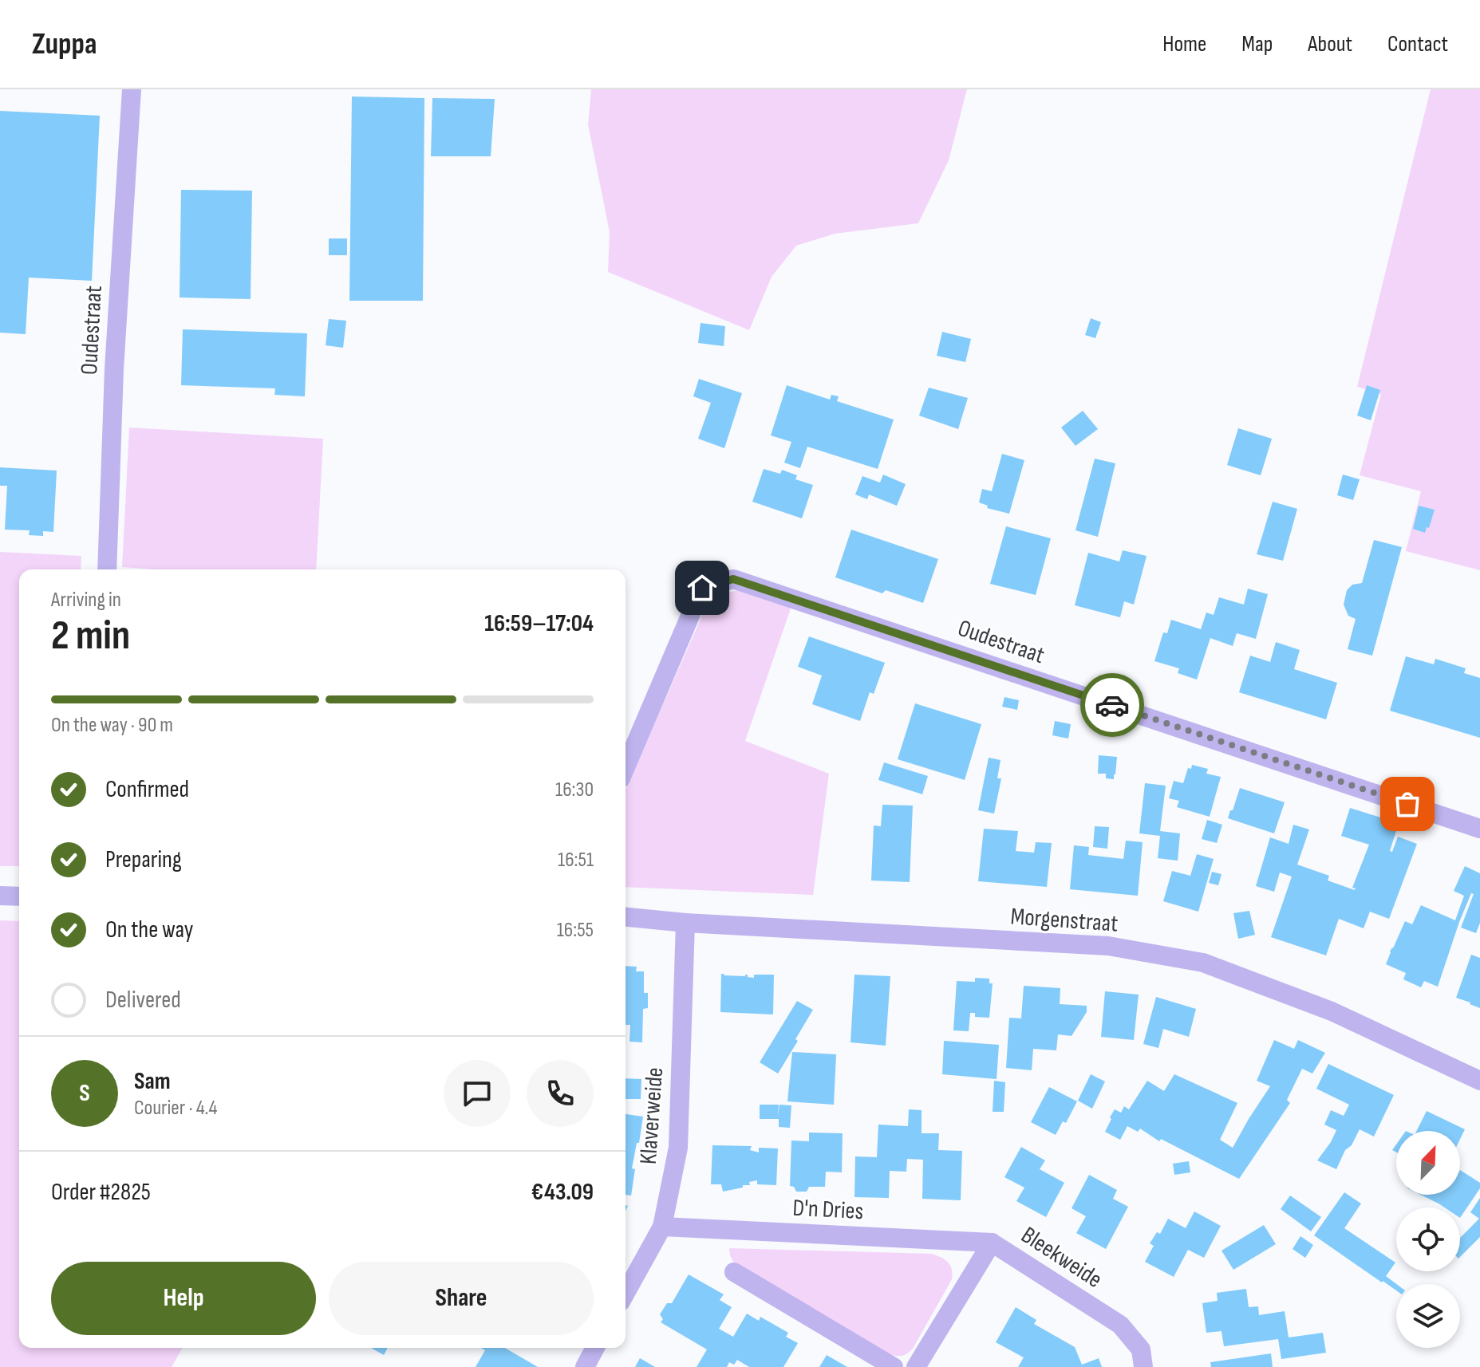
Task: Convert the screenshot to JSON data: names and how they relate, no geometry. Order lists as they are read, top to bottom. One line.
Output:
{"streets":{"street":["Oudestraat","Morgenstraat","Klaverweide","D'n Dries","Bleekweide"]},"crossings":[["Morgenstraat","Klaverweide"],["Klaverweide","D'n Dries"],["D'n Dries","Bleekweide"]],"north":"top right","page":{"header":"Zuppa","nav":["Home","Map","About","Contact"],"heading":["2 min","Arriving in","16:59–17:04"],"panel":["Sam","Courier · 4.4","Order #2825","€43.09"],"bar":"On the way · 90 m","list":[["Confirmed","16:30"],["Preparing","16:51"],["On the way","16:55"],"Delivered"],"round":"S","buttons":["Help","Share"]}}
